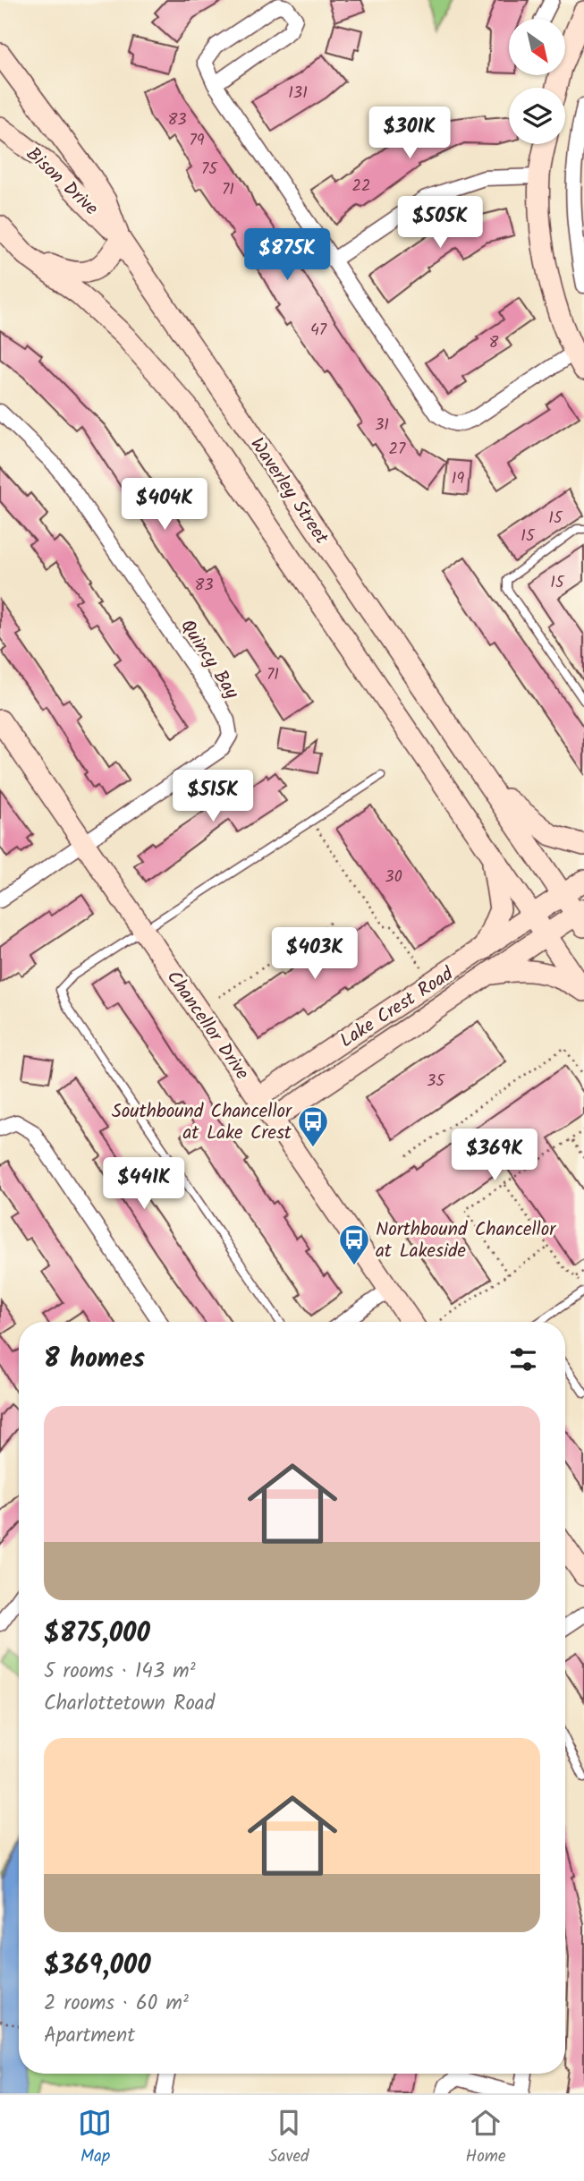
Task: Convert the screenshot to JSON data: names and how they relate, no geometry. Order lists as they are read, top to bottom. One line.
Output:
{"streets":{"main road":["Bison Drive","Waverley Street","Lake Crest Road","Chancellor Drive"],"street":["Quincy Bay"]},"crossings":[["Bison Drive","Waverley Street"],["Waverley Street","Lake Crest Road"],["Quincy Bay","Chancellor Drive"],["Lake Crest Road","Chancellor Drive"]],"places":{"bus stop":["Southbound Chancellor at Lake Crest","Northbound Chancellor at Lakeside"]},"house_numbers":["131","83","79","75","22","71","47","8","31","27","19","15","15","15","83","71","30","35"],"north":"bottom right","page":{"price":["$301K","$505K","$875K","$404K","$515K","$403K","$369K","$441K"],"heading":"8 homes","list":[{"name":"$875,000","note":"5 rooms · 143 m² · Charlottetown Road"},{"name":"$369,000","note":"2 rooms · 60 m² · Apartment"}],"tabs":["Map","Saved","Home"]}}
